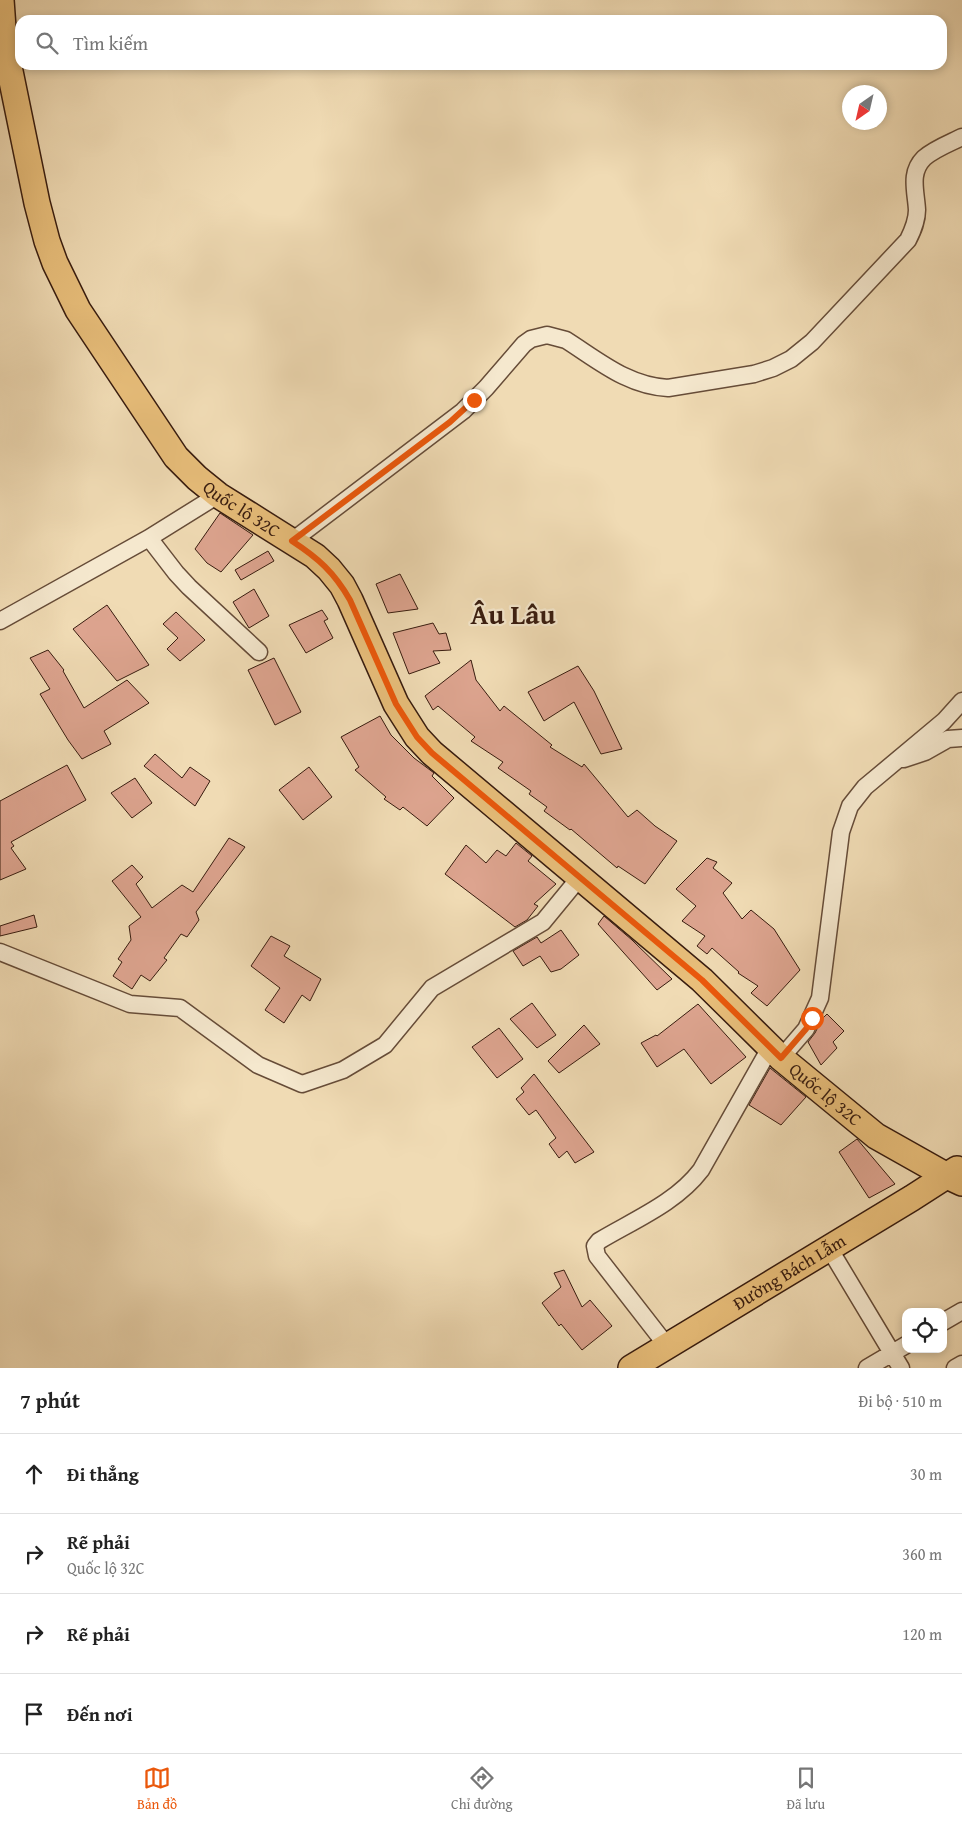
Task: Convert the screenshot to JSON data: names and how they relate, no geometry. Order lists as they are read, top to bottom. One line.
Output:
{"streets":{"main road":["Quốc lộ 32C","Đường Bách Lẫm"]},"crossings":[["Quốc lộ 32C","Đường Bách Lẫm"]],"districts":["Âu Lâu"],"north":"bottom left","page":{"search":"Tìm kiếm","heading":["7 phút","Đi bộ · 510 m"],"list":[["Đi thẳng","30 m"],["Rẽ phải","Quốc lộ 32C","360 m"],["Rẽ phải","120 m"],"Đến nơi"],"nav":["Bản đồ","Chỉ đường","Đã lưu"]}}
